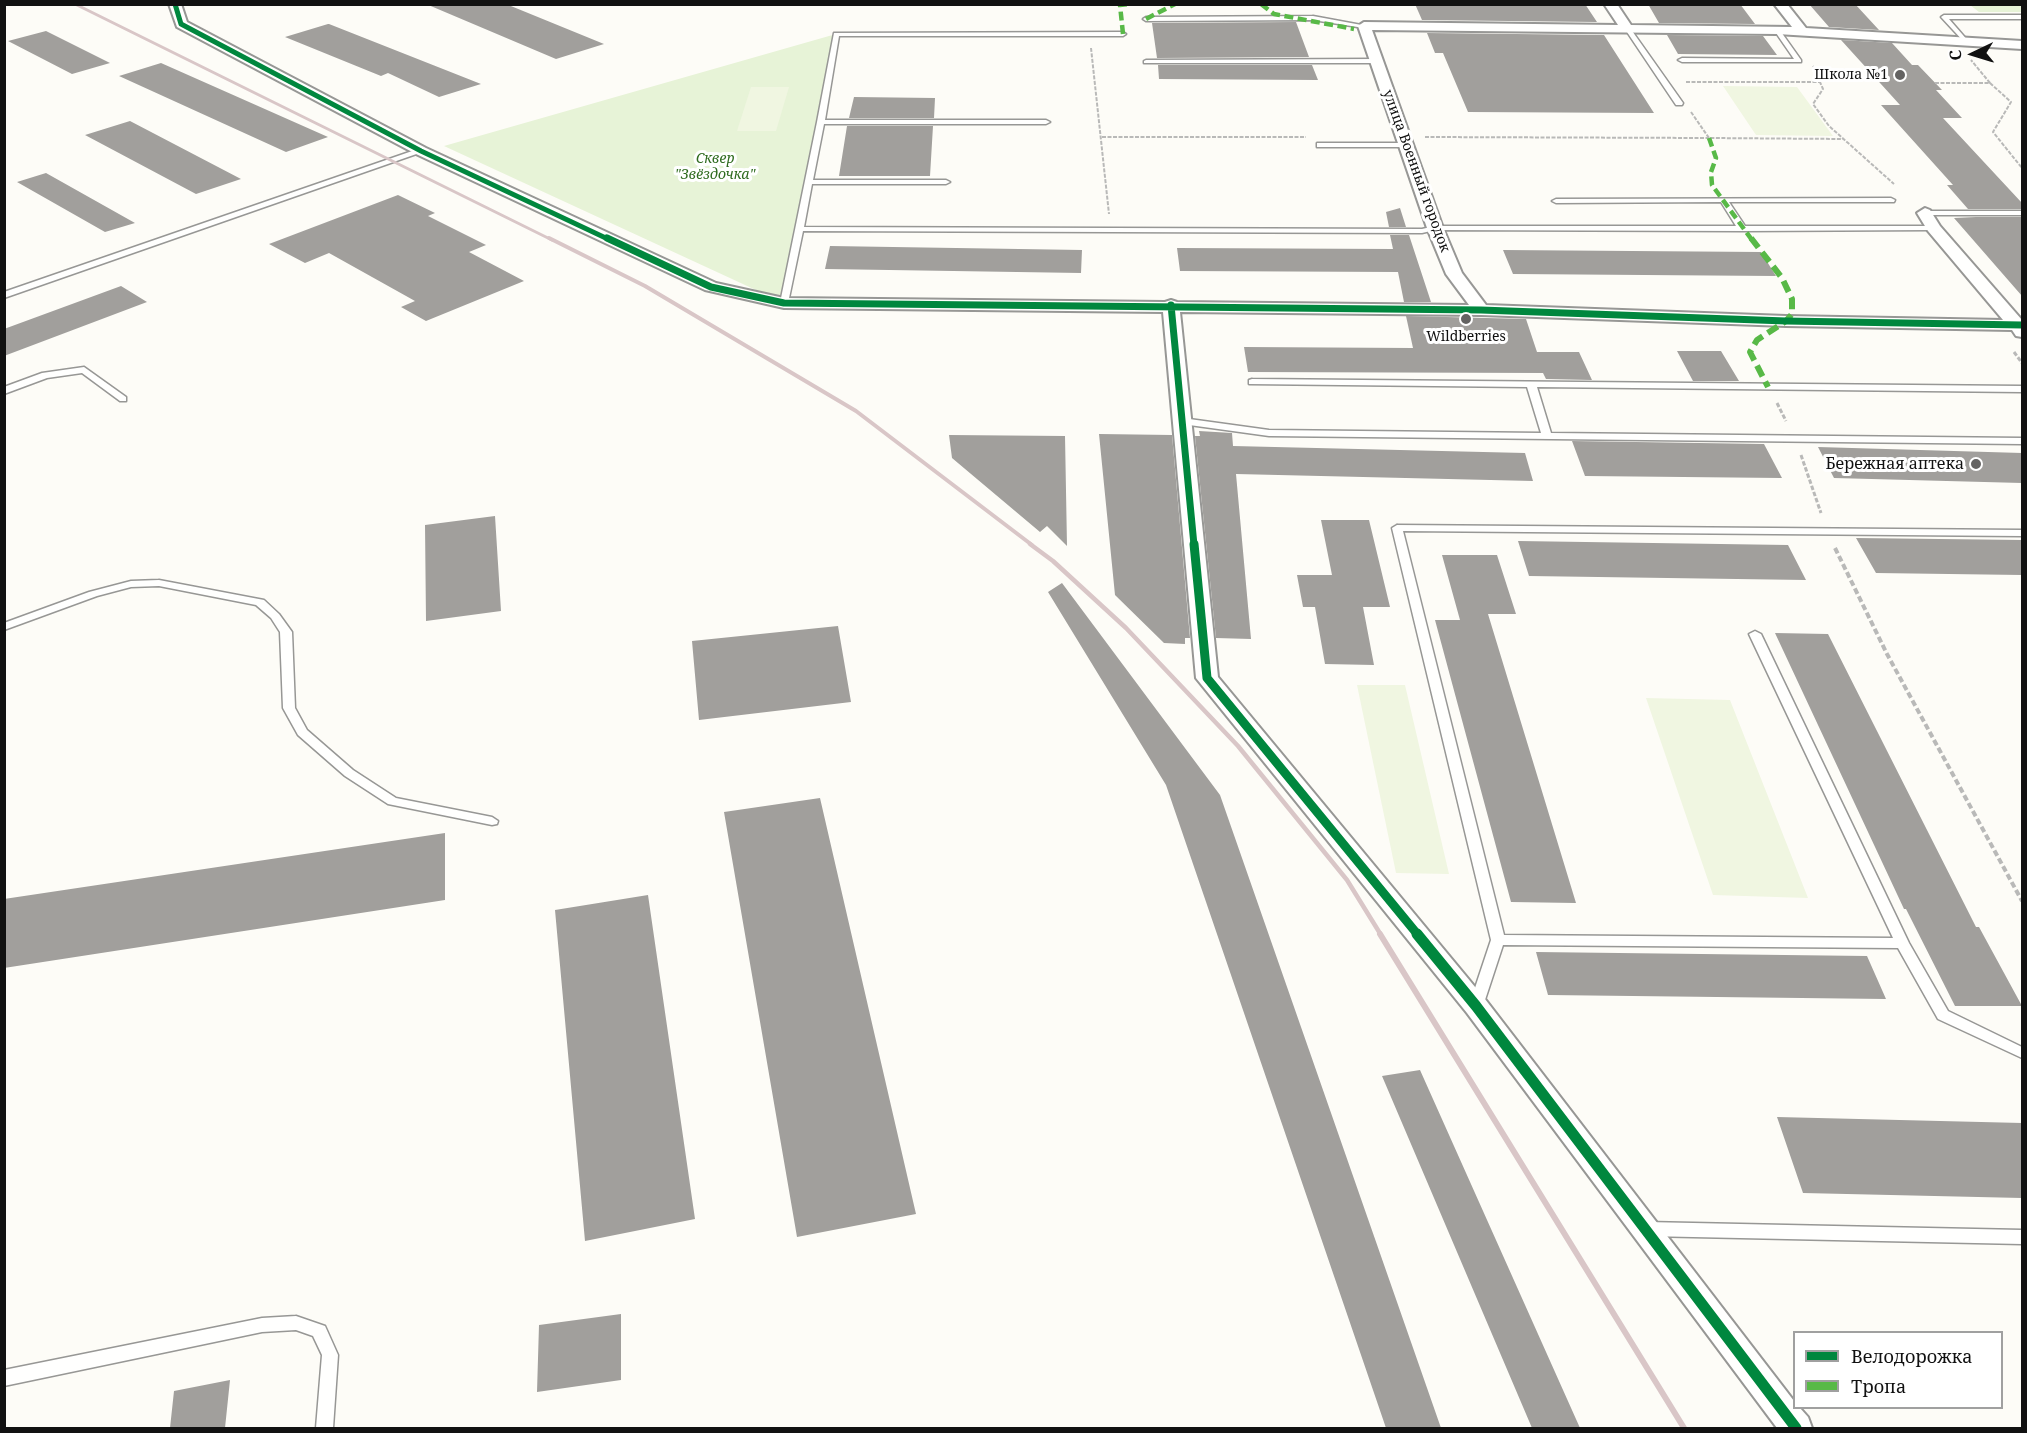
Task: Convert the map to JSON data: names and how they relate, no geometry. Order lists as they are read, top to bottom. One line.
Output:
{"streets":{"street":["улица Военный городок"]},"parks":["Сквер \"Звёздочка\""],"places":["Школа №1","Wildberries","Бережная аптека"],"legend":["Велодорожка","Тропа"],"north":"left"}
